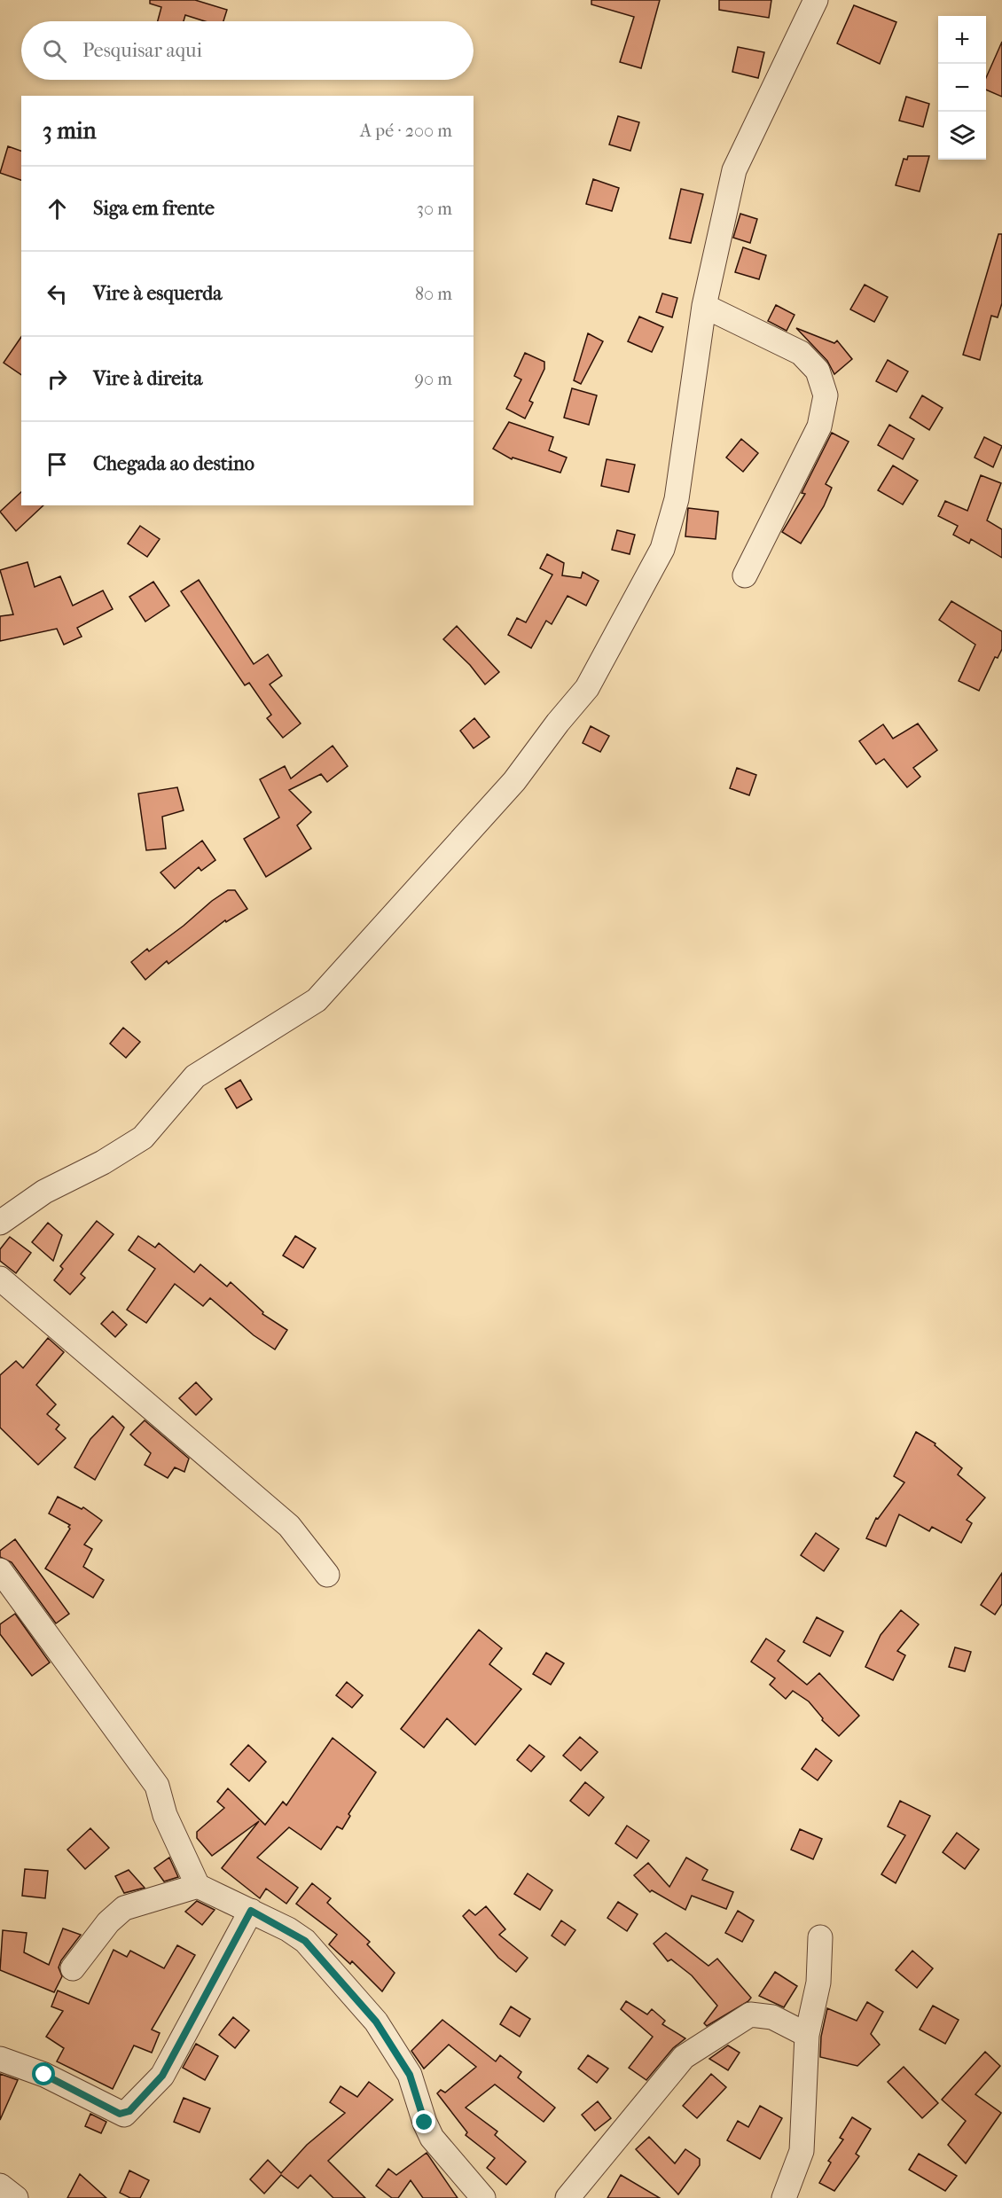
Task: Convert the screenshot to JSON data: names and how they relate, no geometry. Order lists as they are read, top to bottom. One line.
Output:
{"page":{"map_buttons":["+","−"],"search":"Pesquisar aqui","heading":["3 min","A pé · 200 m"],"list":[["Siga em frente","30 m"],["Vire à esquerda","80 m"],["Vire à direita","90 m"],"Chegada ao destino"]}}
